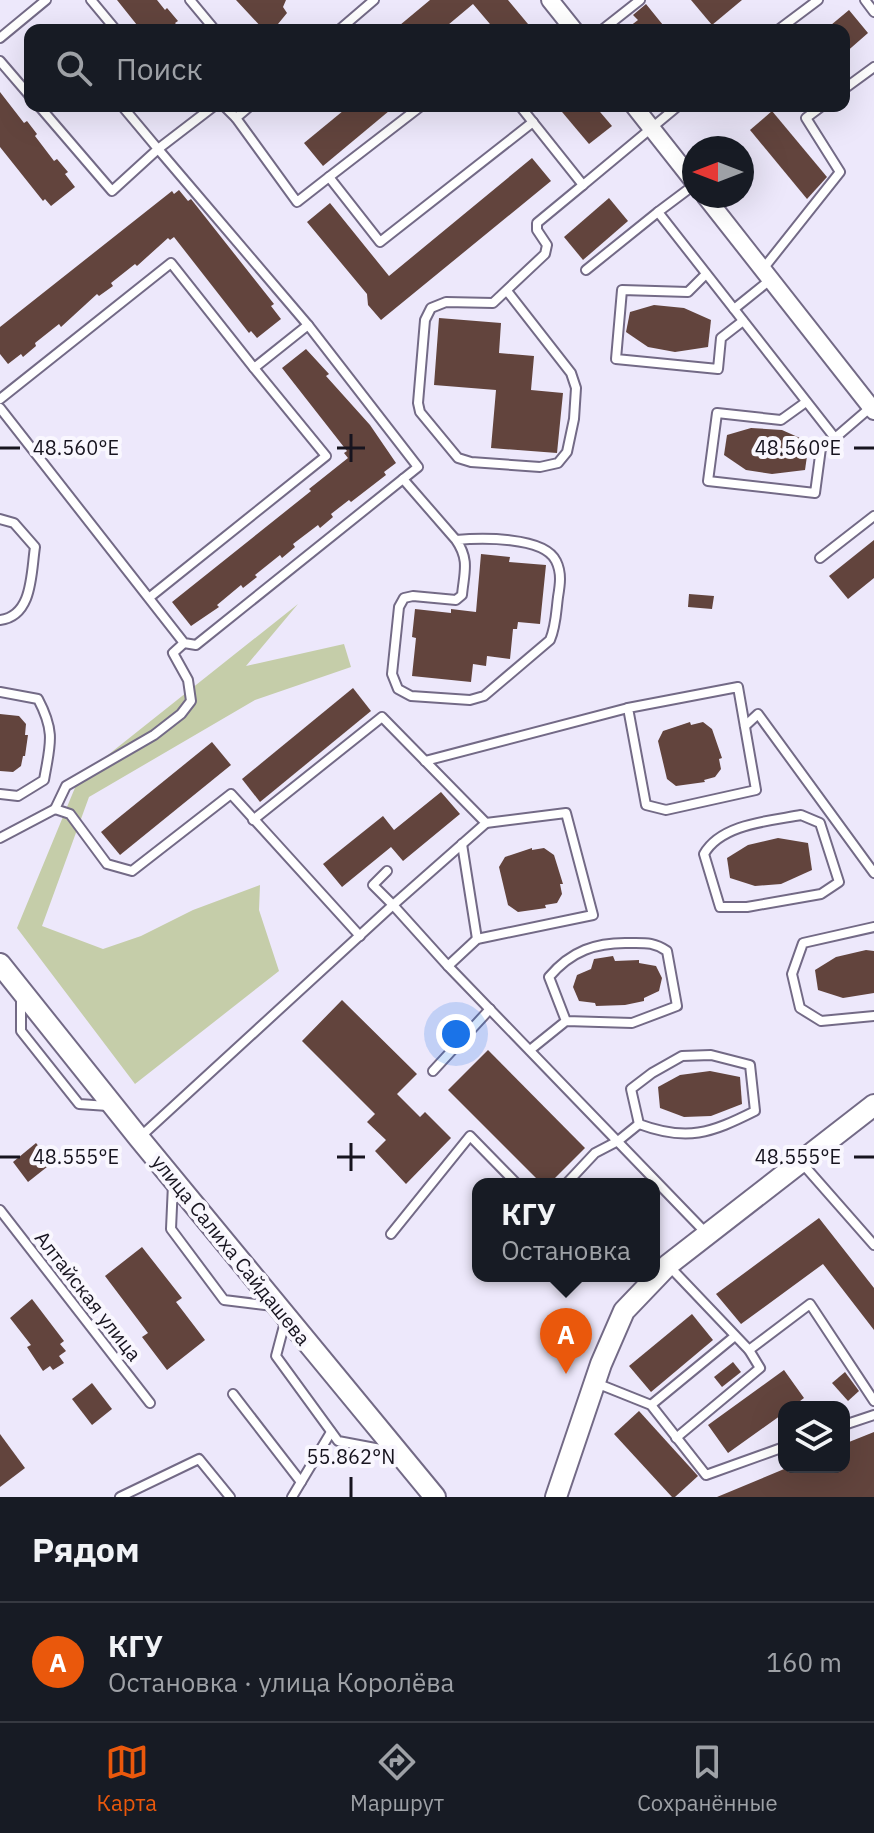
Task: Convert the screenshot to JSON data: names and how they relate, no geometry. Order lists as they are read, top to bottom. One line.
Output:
{"streets":{"street":["улица Салиха Сайдашева"],"lane":["Алтайская улица"]},"north":"left","page":{"search":"Поиск","popup":["КГУ","Остановка"],"pins":"A","heading":"Рядом","list":[{"mark":"A","name":"КГУ","note":"Остановка · улица Королёва","value":"160 m"}],"nav":["Карта","Маршрут","Сохранённые"]},"coordinates":["48.560°E","48.555°E","55.862°N"]}
